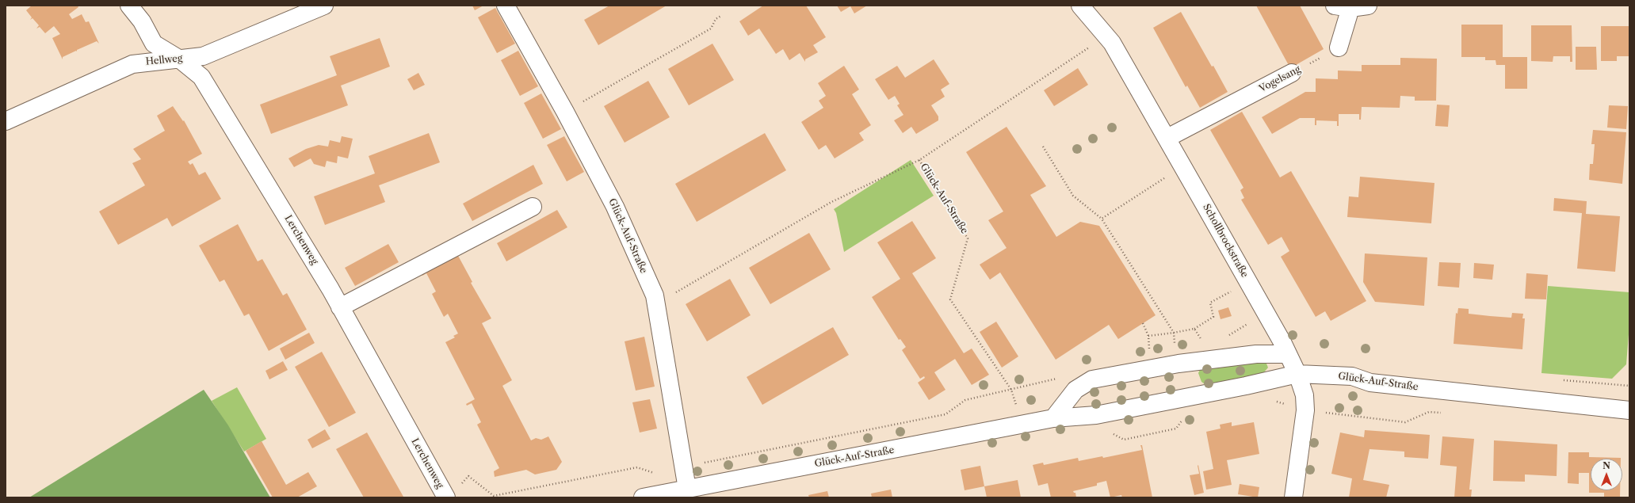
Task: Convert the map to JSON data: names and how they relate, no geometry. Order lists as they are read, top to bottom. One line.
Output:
{"streets":{"street":["Hellweg","Vogelsang","Glück-Auf-Straße","Lerchenweg","Schollbrockstraße"]},"crossings":[["Hellweg","Lerchenweg"],["Vogelsang","Schollbrockstraße"],["Glück-Auf-Straße","Schollbrockstraße"]],"north":"top"}
